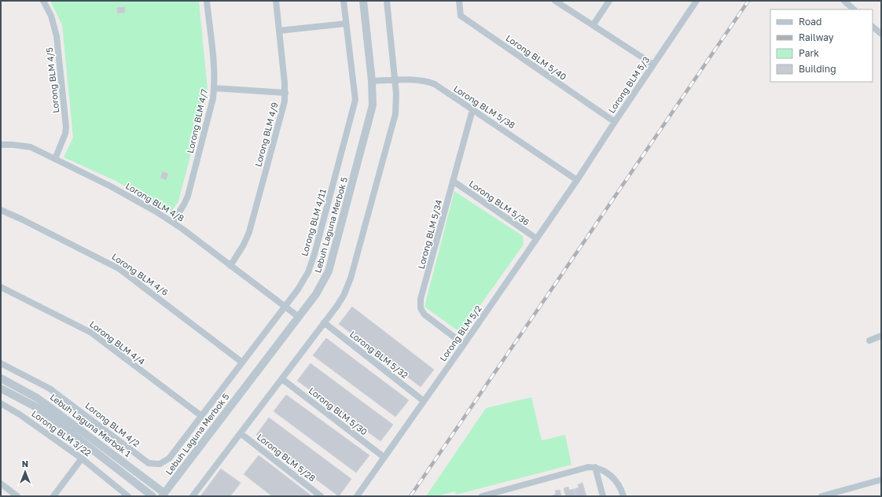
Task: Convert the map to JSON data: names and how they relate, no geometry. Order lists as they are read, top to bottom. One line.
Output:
{"streets":{"street":["Lorong BLM 5/40","Lorong BLM 4/5","Lorong BLM 5/3","Lorong BLM 5/38","Lorong BLM 4/7","Lorong BLM 4/9","Lorong BLM 4/8","Lorong BLM 5/36","Lorong BLM 4/11","Lebuh Laguna Merbok 5","Lorong BLM 5/34","Lorong BLM 4/6","Lorong BLM 5/2","Lorong BLM 4/4","Lorong BLM 5/32","Lorong BLM 5/30","Lorong BLM 4/2","Lebuh Laguna Merbok 1","Lorong BLM 3/22","Lorong BLM 5/28"]},"crossings":[["Lorong BLM 5/40","Lorong BLM 5/3"],["Lorong BLM 4/5","Lorong BLM 4/8"],["Lorong BLM 5/3","Lorong BLM 5/38"],["Lorong BLM 5/3","Lorong BLM 5/2"],["Lorong BLM 5/38","Lebuh Laguna Merbok 5"],["Lorong BLM 5/38","Lorong BLM 5/34"],["Lorong BLM 5/38","Lorong BLM 5/2"],["Lorong BLM 4/7","Lorong BLM 4/8"],["Lorong BLM 4/9","Lorong BLM 4/8"],["Lorong BLM 4/8","Lorong BLM 4/11"],["Lorong BLM 4/8","Lebuh Laguna Merbok 5"],["Lorong BLM 5/36","Lorong BLM 5/34"],["Lorong BLM 5/36","Lorong BLM 5/2"],["Lorong BLM 4/11","Lorong BLM 4/6"],["Lorong BLM 4/11","Lorong BLM 4/4"],["Lorong BLM 4/11","Lorong BLM 4/2"],["Lebuh Laguna Merbok 5","Lebuh Laguna Merbok 1"],["Lorong BLM 5/34","Lorong BLM 5/2"],["Lorong BLM 5/2","Lorong BLM 5/32"],["Lorong BLM 5/2","Lorong BLM 5/30"],["Lorong BLM 4/4","Lorong BLM 4/2"]],"legend":["Road","Railway","Park","Building"],"north":"top"}
